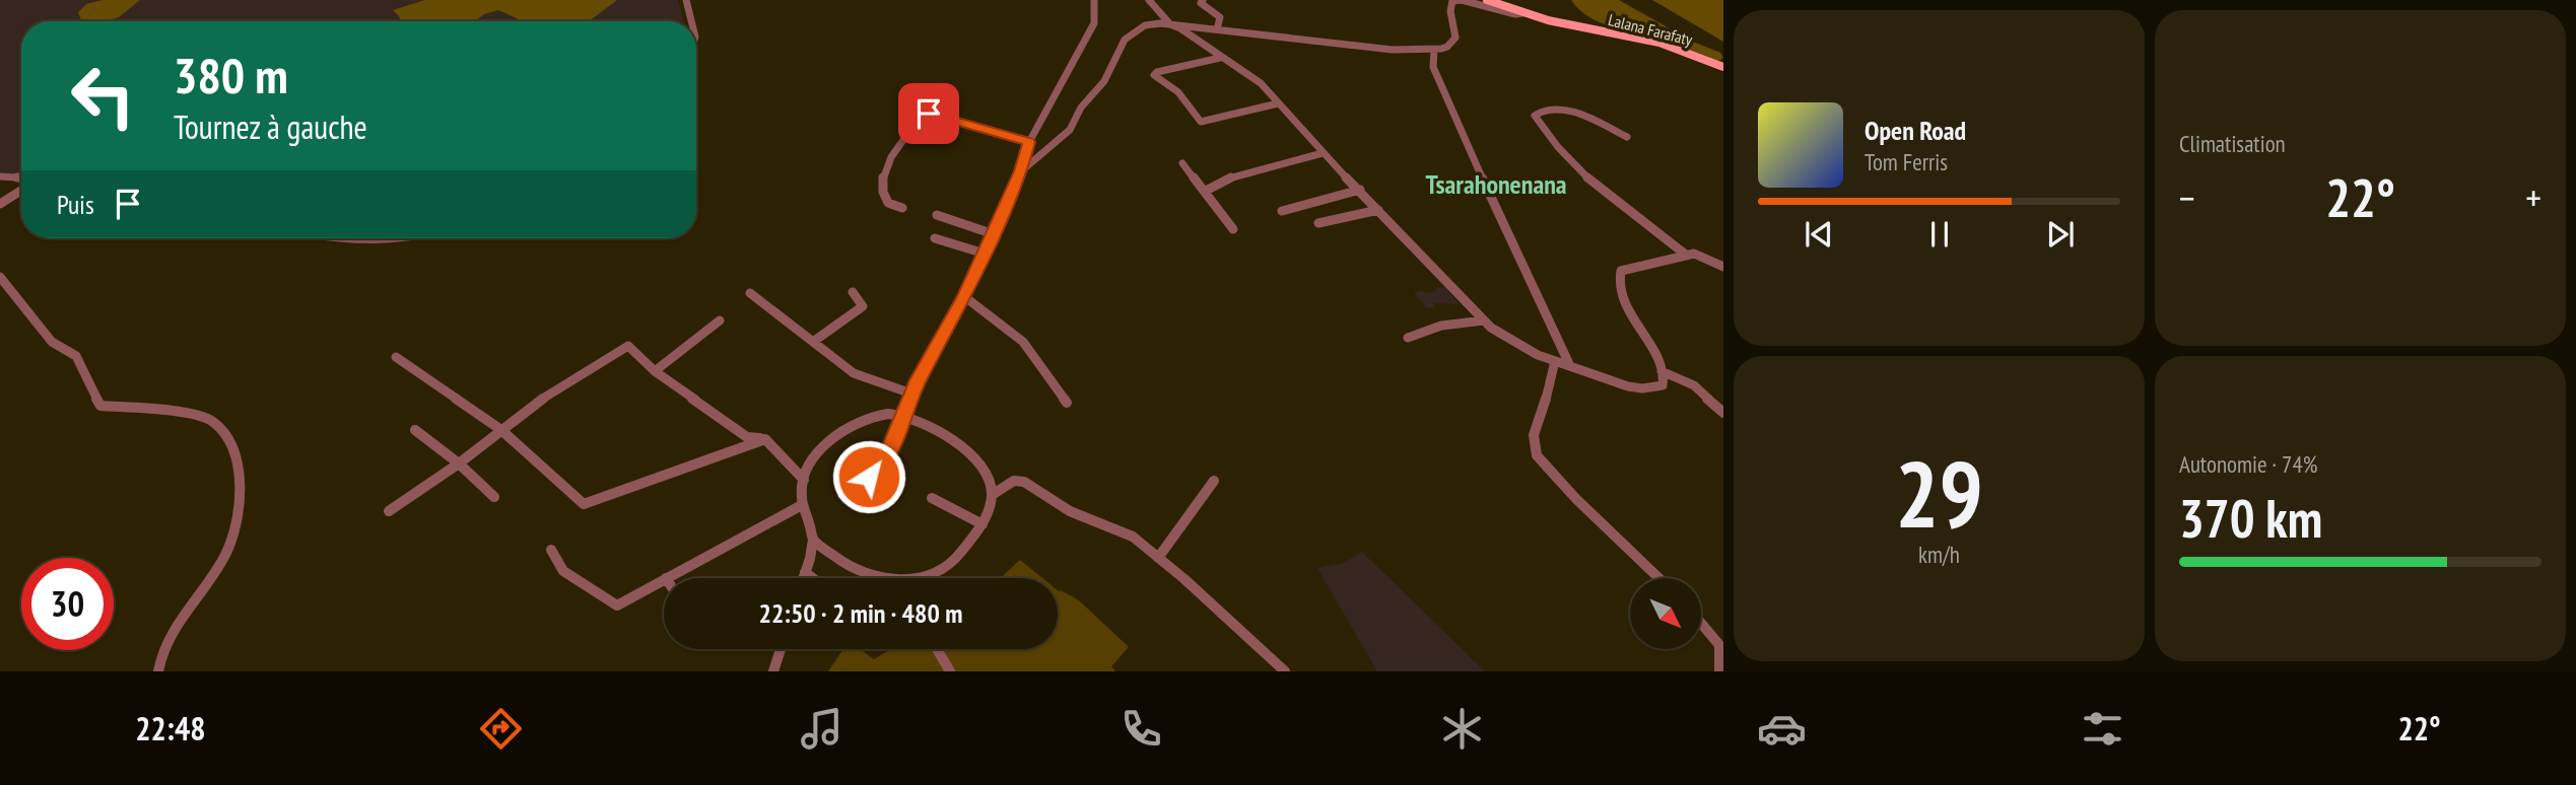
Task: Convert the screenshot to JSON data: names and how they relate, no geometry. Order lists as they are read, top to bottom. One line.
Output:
{"streets":{"main road":["Lalana Farafaty"]},"districts":["Tsarahonenana"],"north":"bottom right","page":{"tile":["Climatisation",["29","km/h"],["Autonomie · 74%","370 km"]],"turn":["380 m","Tournez à gauche"],"song":["Open Road","Tom Ferris"],"heat":["−","22°","+"],"then":"Puis","limit":"30","trip":"22:50 · 2 min · 480 m","tabs":["22:48","22°"]}}
